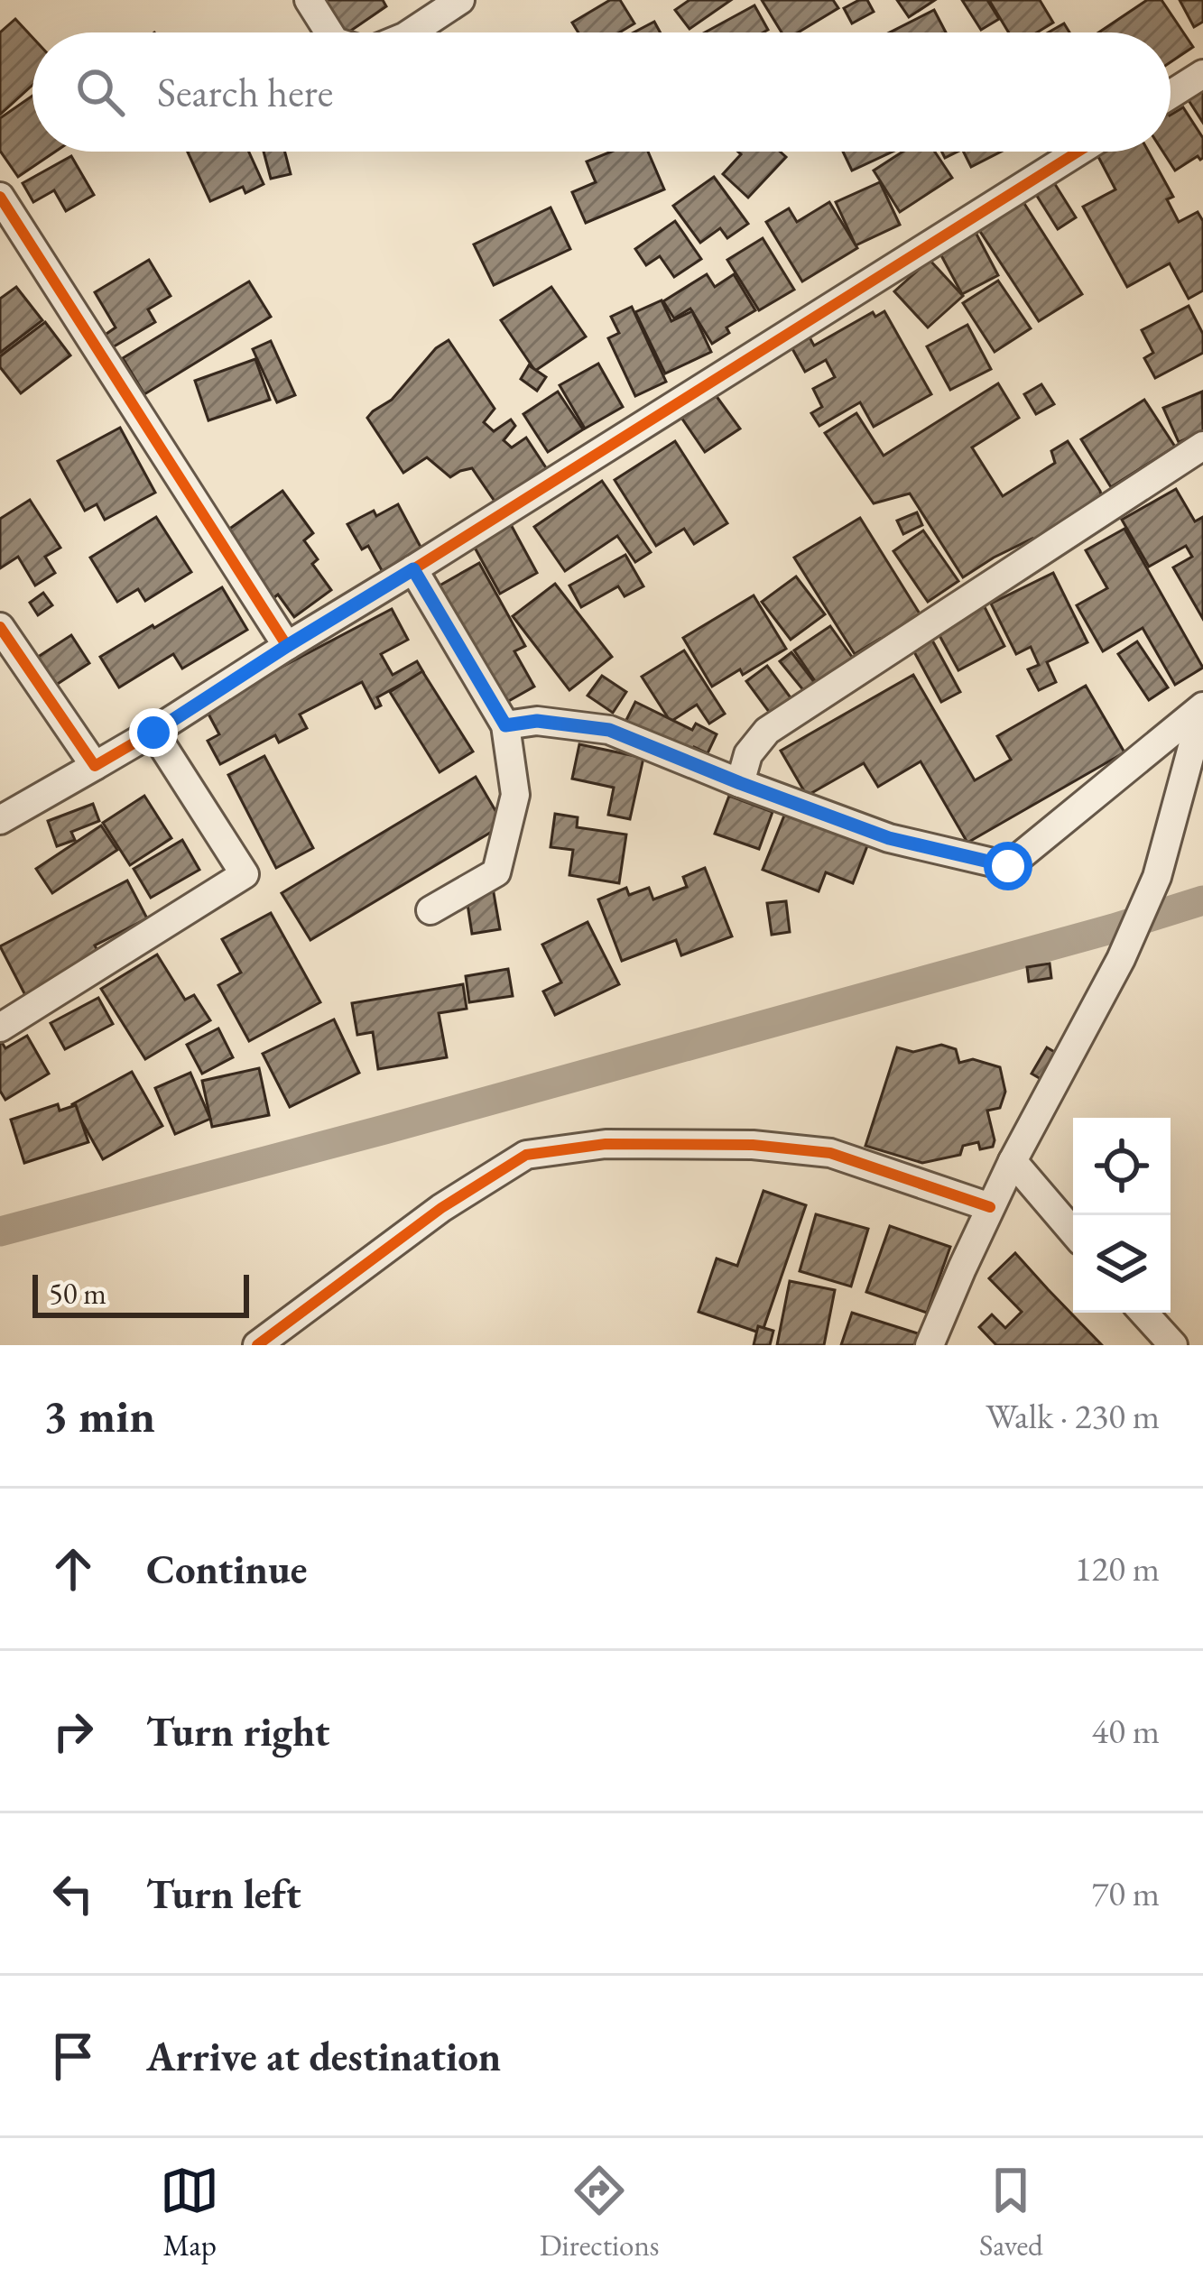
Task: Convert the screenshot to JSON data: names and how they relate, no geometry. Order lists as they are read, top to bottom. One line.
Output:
{"scale_bar":"50 m","page":{"search":"Search here","scale":"50 m","heading":["3 min","Walk · 230 m"],"list":[["Continue","120 m"],["Turn right","40 m"],["Turn left","70 m"],"Arrive at destination"],"nav":["Map","Directions","Saved"]}}
